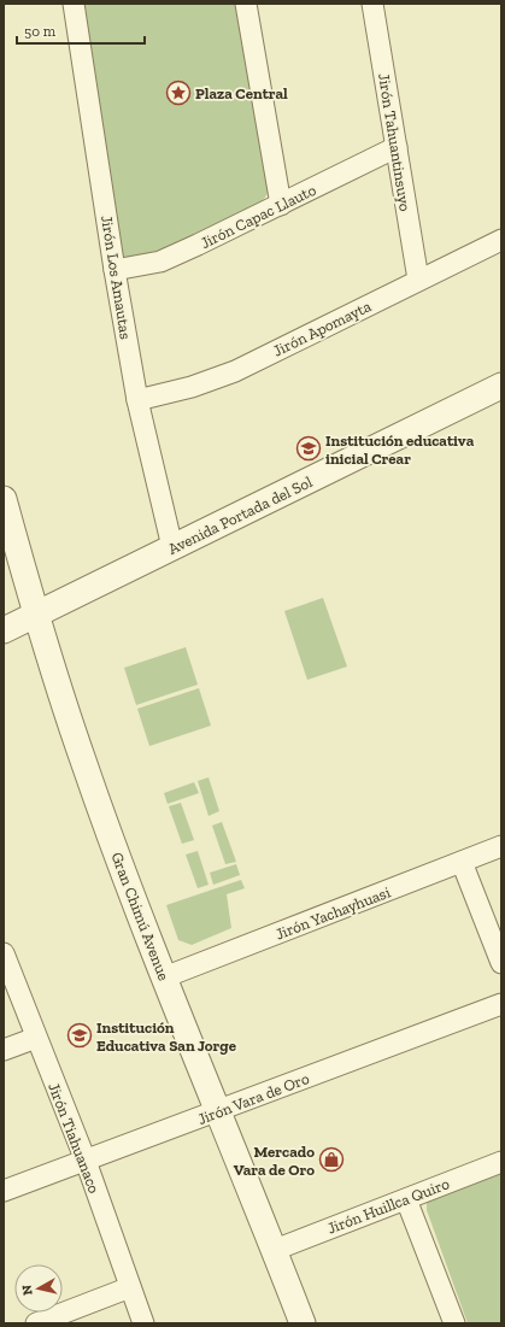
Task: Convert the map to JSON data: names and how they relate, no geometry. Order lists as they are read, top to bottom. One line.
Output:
{"streets":{"street":["Jirón Tahuantinsuyo","Jirón Capac Llauto","Jirón Los Amautas","Jirón Apomayta","Avenida Portada del Sol","Jirón Yachayhuasi","Gran Chimú Avenue","Jirón Vara de Oro","Jirón Tiahuanaco","Jirón Huillca Quiro"]},"crossings":[["Jirón Tahuantinsuyo","Jirón Capac Llauto"],["Jirón Tahuantinsuyo","Jirón Apomayta"],["Jirón Capac Llauto","Jirón Los Amautas"],["Jirón Los Amautas","Jirón Apomayta"],["Jirón Los Amautas","Avenida Portada del Sol"],["Avenida Portada del Sol","Gran Chimú Avenue"],["Jirón Yachayhuasi","Gran Chimú Avenue"],["Gran Chimú Avenue","Jirón Vara de Oro"],["Gran Chimú Avenue","Jirón Huillca Quiro"],["Jirón Vara de Oro","Jirón Tiahuanaco"]],"places":{"place":["Plaza Central"],"school or university":["Institución educativa inicial Crear","Institución Educativa San Jorge"],"shop":["Mercado Vara de Oro"]},"scale_bar":"50 m","north":"left"}
